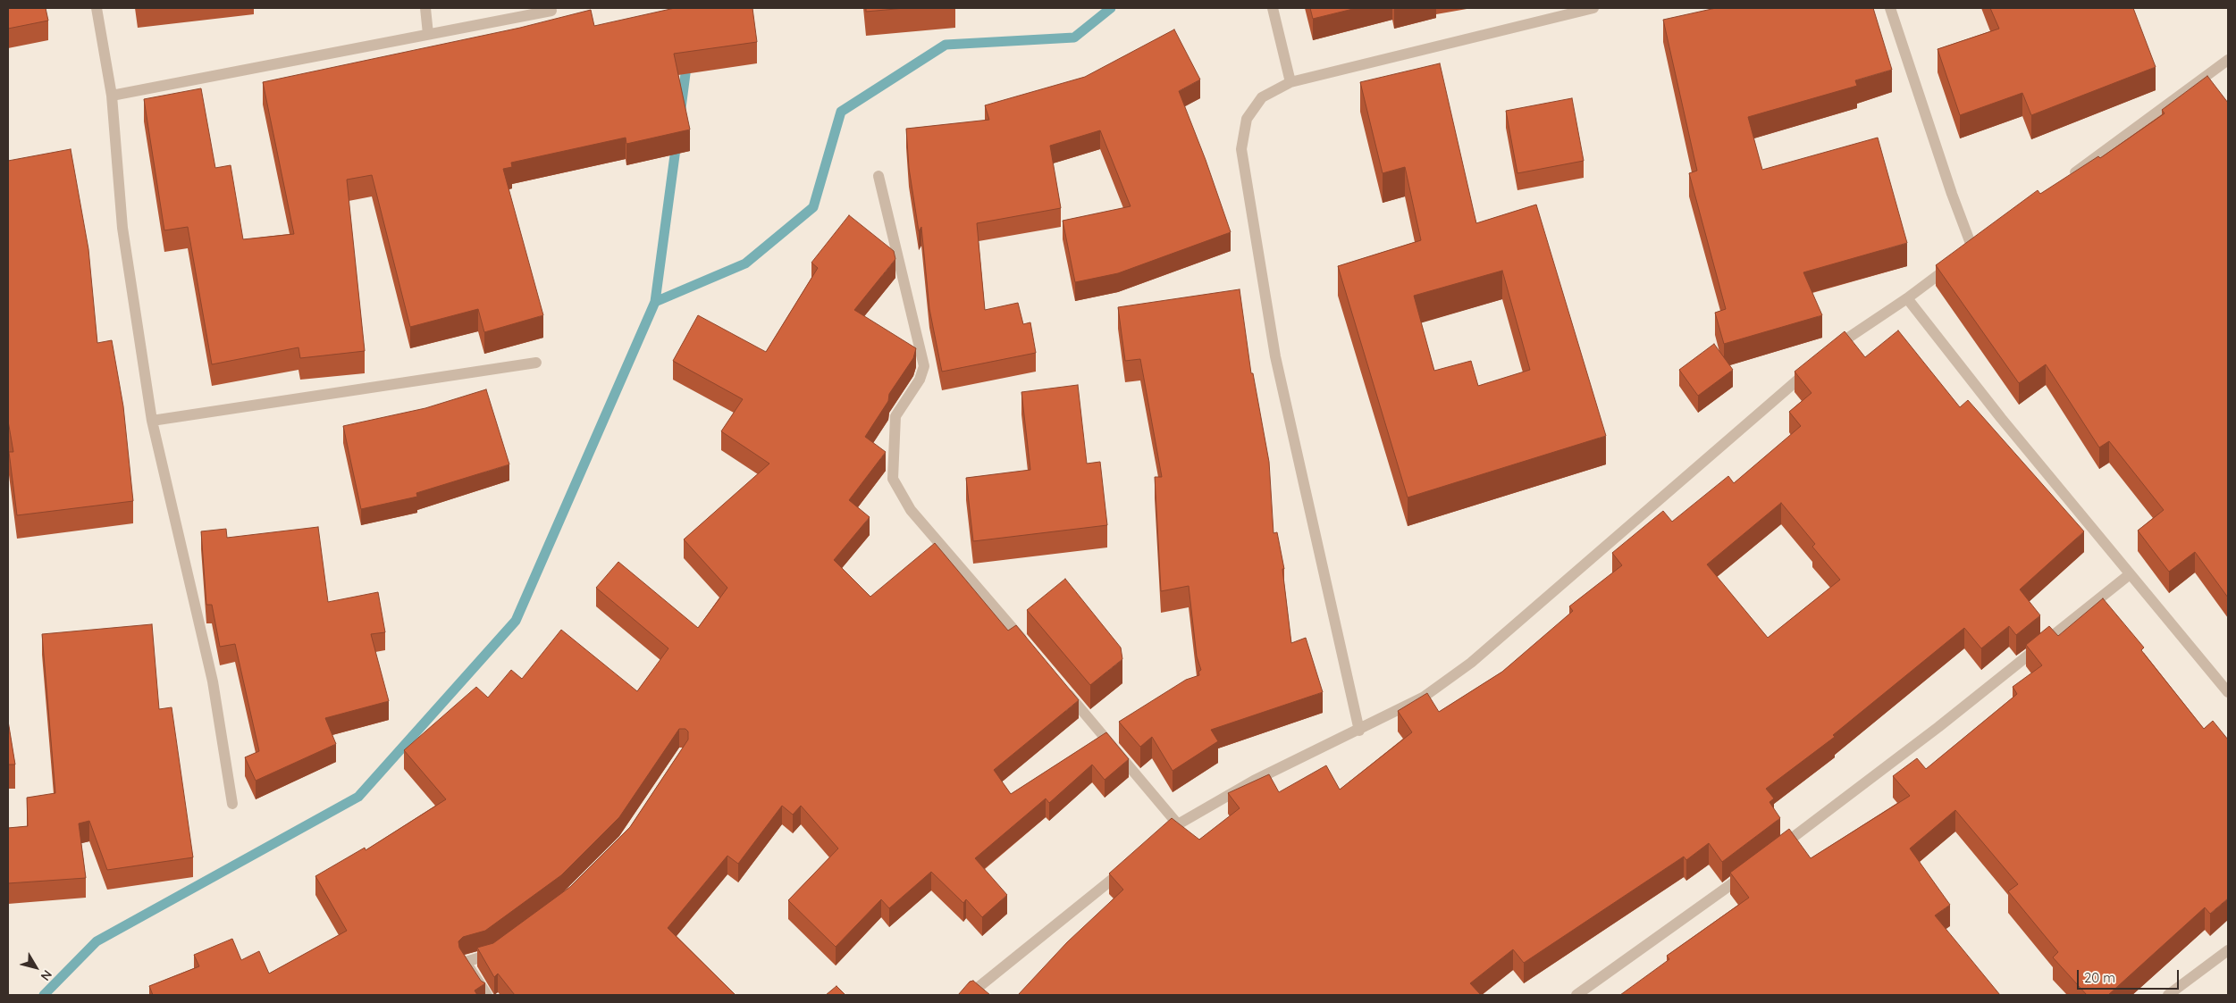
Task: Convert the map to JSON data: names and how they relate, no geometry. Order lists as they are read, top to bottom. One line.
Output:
{"scale_bar":"20 m","north":"bottom right"}
